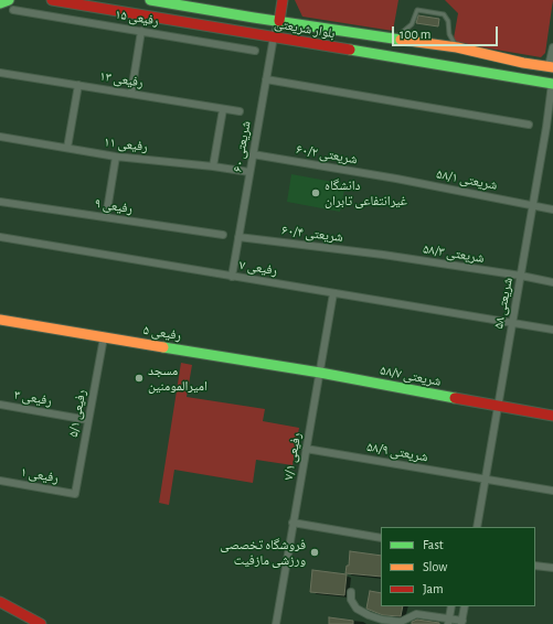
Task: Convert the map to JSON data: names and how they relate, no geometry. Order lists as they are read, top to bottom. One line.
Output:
{"streets":{"main road":["بلوار شریعتی","رفیعی ۵","شریعتی ۵۸/۷"],"street":["رفیعی ۱۵","رفیعی ۱۳","رفیعی ۱۱","شریعتی ۶۰","شریعتی ۶۰/۲","شریعتی ۵۸/۱","رفیعی ۹","شریعتی ۶۰/۴","شریعتی ۵۸/۳","رفیعی ۷","شریعتی ۵۸","رفیعی ۳","رفیعی ۵/۱","شریعتی ۵۸/۹","رفیعی ۷/۱","رفیعی ۱"]},"crossings":[["بلوار شریعتی","شریعتی ۶۰"],["بلوار شریعتی","شریعتی ۵۸"],["رفیعی ۱۱","شریعتی ۶۰"],["شریعتی ۶۰","شریعتی ۶۰/۲"],["شریعتی ۶۰","شریعتی ۶۰/۴"],["شریعتی ۶۰","رفیعی ۷"],["شریعتی ۶۰/۲","شریعتی ۵۸/۱"],["شریعتی ۵۸/۱","شریعتی ۵۸"],["شریعتی ۶۰/۴","شریعتی ۵۸/۳"],["شریعتی ۵۸/۳","شریعتی ۵۸"],["رفیعی ۷","شریعتی ۵۸"],["رفیعی ۷","رفیعی ۷/۱"],["شریعتی ۵۸","شریعتی ۵۸/۷"],["شریعتی ۵۸","شریعتی ۵۸/۹"],["رفیعی ۵","شریعتی ۵۸/۷"],["رفیعی ۵","رفیعی ۵/۱"],["رفیعی ۵","رفیعی ۷/۱"],["شریعتی ۵۸/۷","رفیعی ۷/۱"],["رفیعی ۳","رفیعی ۵/۱"],["رفیعی ۵/۱","رفیعی ۱"],["شریعتی ۵۸/۹","رفیعی ۷/۱"]],"places":["دانشگاه غیرانتفاعی تابران","مسجد امیرالمومنین","فروشگاه تخصصی ورزشی مازفیت"],"legend":["Fast","Slow","Jam"],"scale_bar":"100 m"}
